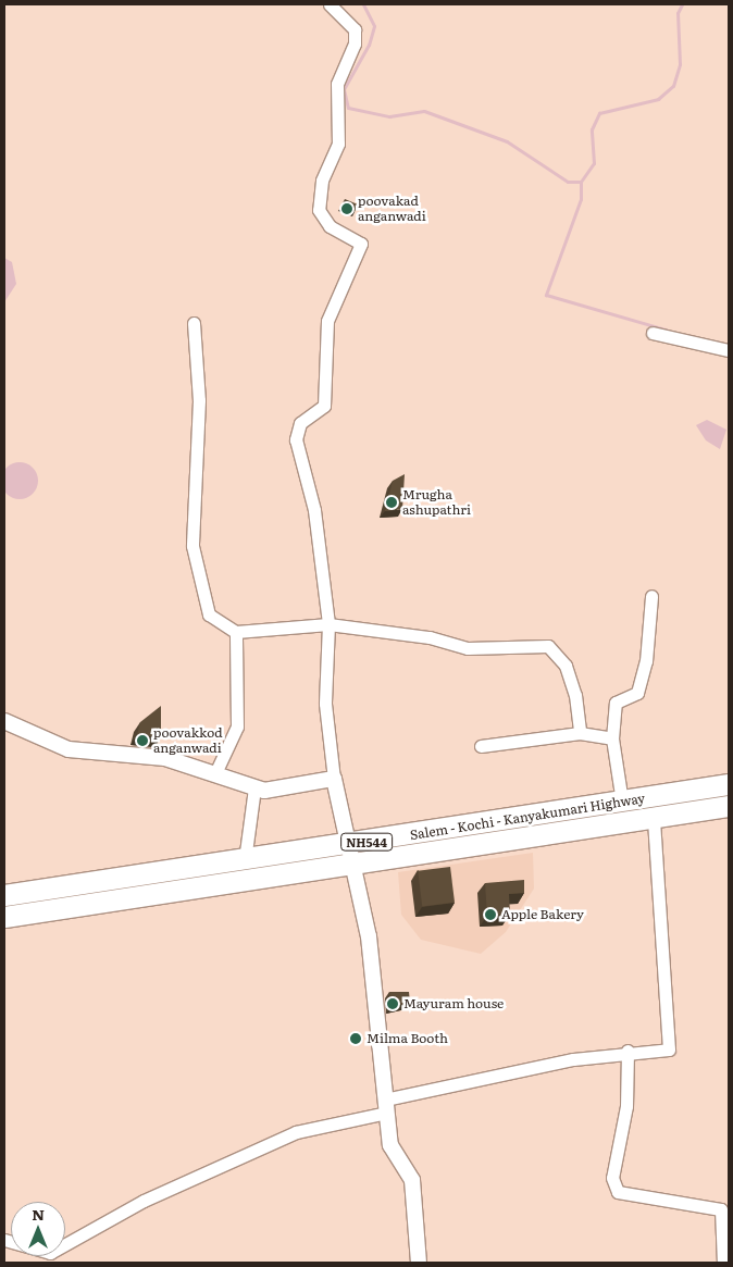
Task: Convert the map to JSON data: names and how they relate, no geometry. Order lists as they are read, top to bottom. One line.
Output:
{"streets":{"highway":["Salem - Kochi - Kanyakumari Highway","NH544"]},"places":["poovakad anganwadi","Mrugha ashupathri","poovakkod anganwadi","Apple Bakery","Mayuram house","Milma Booth"],"north":"top"}
